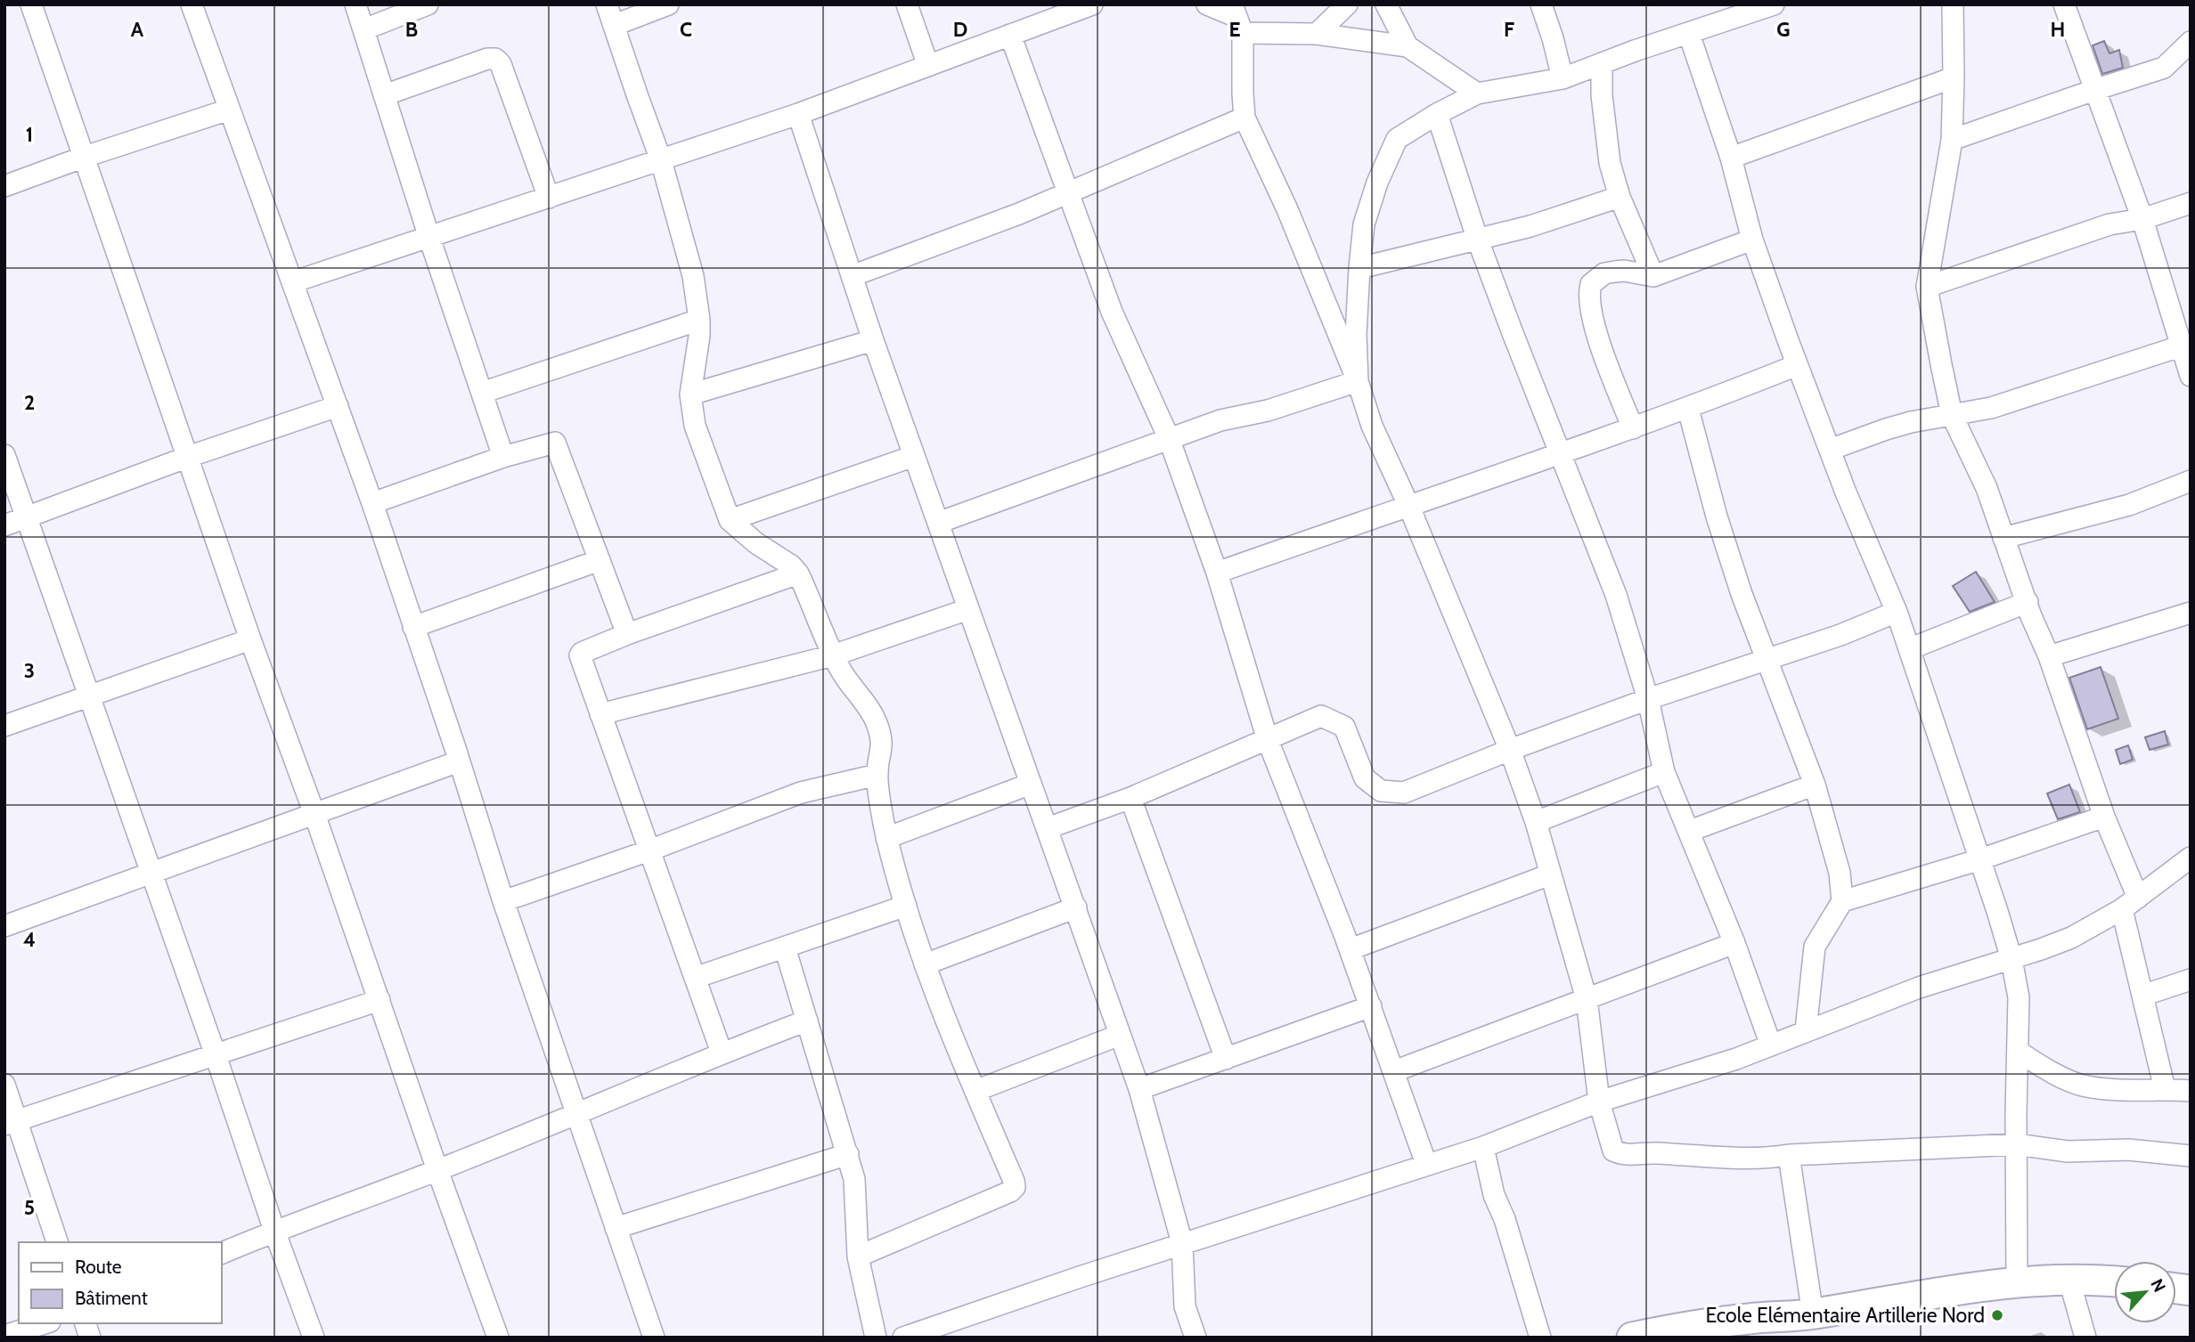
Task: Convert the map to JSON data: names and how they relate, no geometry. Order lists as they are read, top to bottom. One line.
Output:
{"places":["Ecole Elémentaire Artillerie Nord"],"legend":["Route","Bâtiment"],"north":"top right","grid":{"columns":["A","B","C","D","E","F","G","H"],"rows":["1","2","3","4","5"]}}
